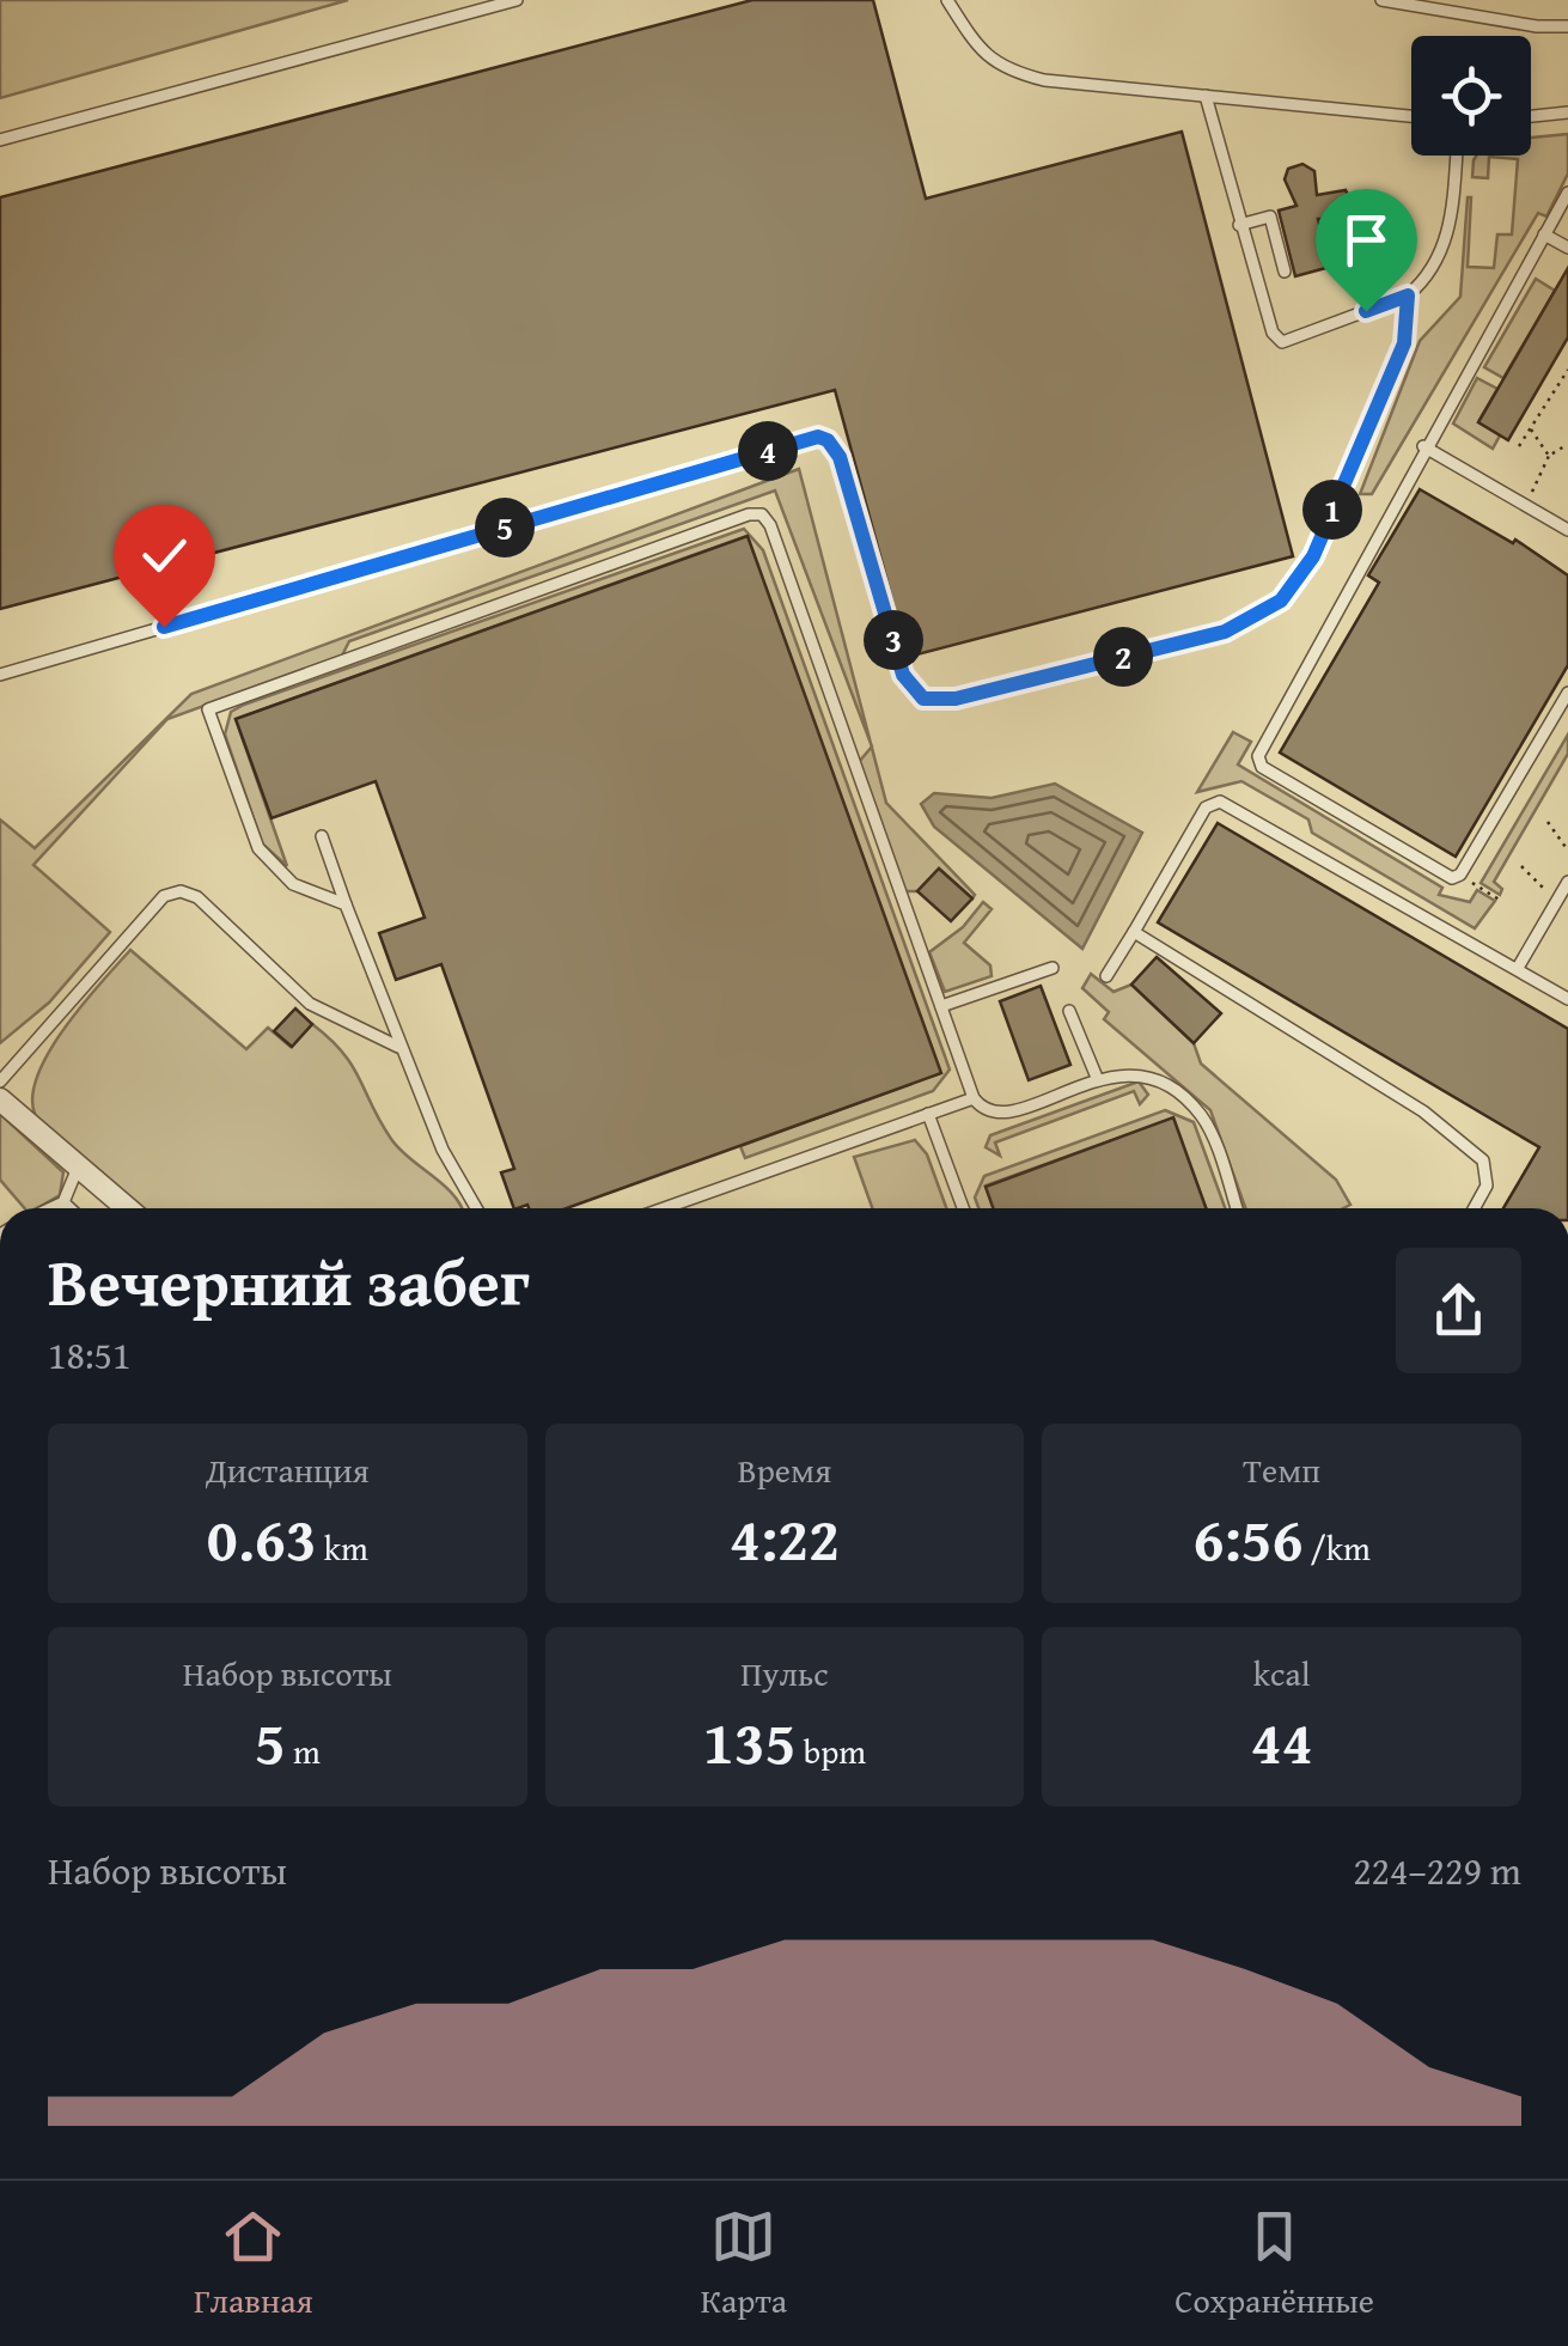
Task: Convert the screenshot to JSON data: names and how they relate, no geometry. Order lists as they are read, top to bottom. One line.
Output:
{"page":{"pins":["4","1","5","3","2"],"heading":["Вечерний забег","18:51"],"stats":[["Дистанция","0.63 km"],["Время","4:22"],["Темп","6:56 /km"],["Набор высоты","5 m"],["Пульс","135 bpm"],["kcal","44"]],"chart":["Набор высоты","224–229 m"],"tabs":["Главная","Карта","Сохранённые"]}}
